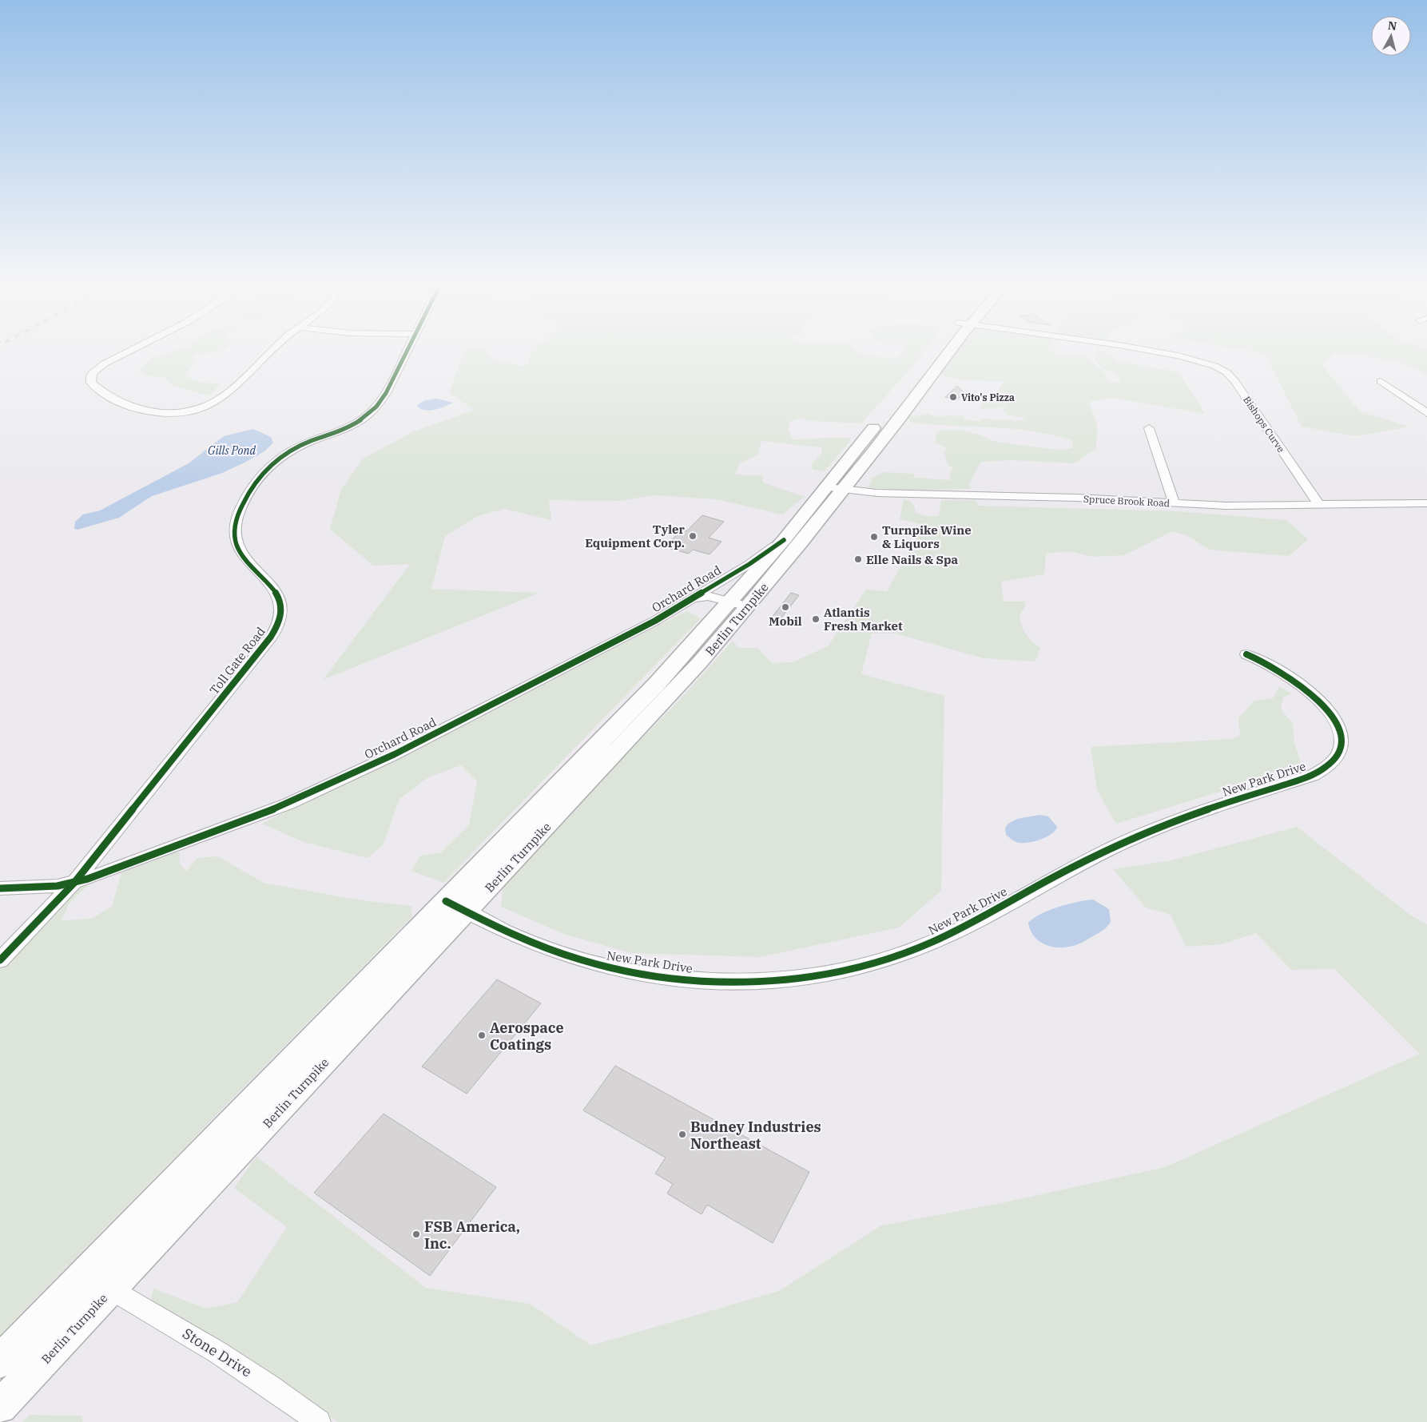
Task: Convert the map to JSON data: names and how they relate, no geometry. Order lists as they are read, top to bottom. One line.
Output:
{"streets":{"highway":["Berlin Turnpike"],"street":["Bishops Curve","Spruce Brook Road","Orchard Road","Toll Gate Road","New Park Drive","Stone Drive"]},"crossings":[["Bishops Curve","Spruce Brook Road"],["Spruce Brook Road","Berlin Turnpike"],["Orchard Road","Berlin Turnpike"],["Orchard Road","Toll Gate Road"],["Berlin Turnpike","New Park Drive"],["Berlin Turnpike","Stone Drive"]],"water":["Gills Pond"],"places":["Vito's Pizza","Tyler Equipment Corp.","Turnpike Wine & Liquors","Elle Nails & Spa","Mobil","Atlantis Fresh Market","Aerospace Coatings","Budney Industries Northeast","FSB America, Inc."],"north":"top"}
